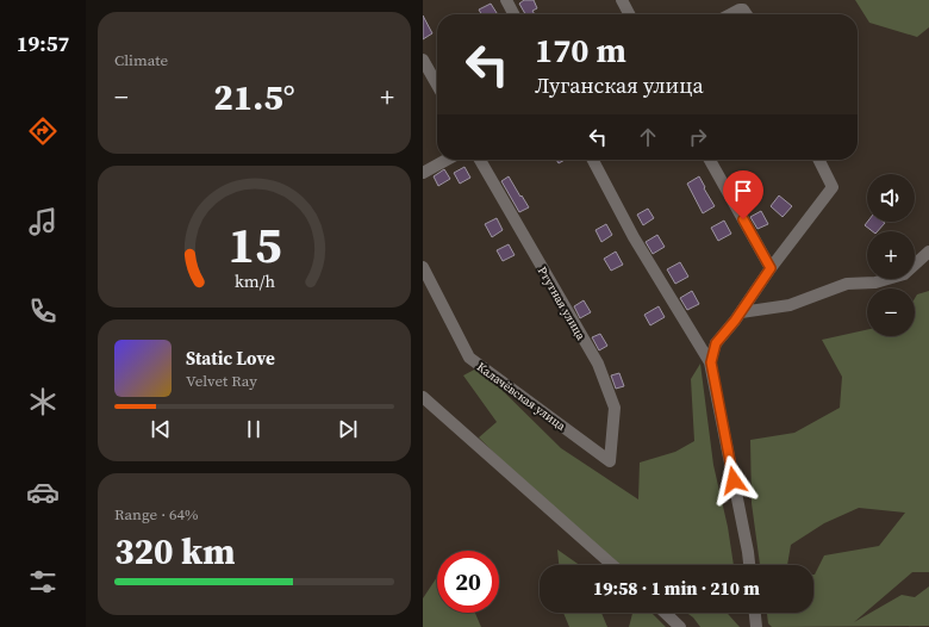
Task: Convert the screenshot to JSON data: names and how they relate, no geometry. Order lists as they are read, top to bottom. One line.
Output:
{"streets":{"street":["Ртутная улица","Калачёвская улица"]},"crossings":[["Ртутная улица","Калачёвская улица"]],"page":{"tabs":"19:57","tile":["Climate",["Range · 64%","320 km"]],"turn":["170 m","Луганская улица"],"heat":["−","21.5°","+"],"map_buttons":["+","−"],"song":["Static Love","Velvet Ray"],"limit":"20","trip":"19:58 · 1 min · 210 m","gauge":["15","km/h"]}}
